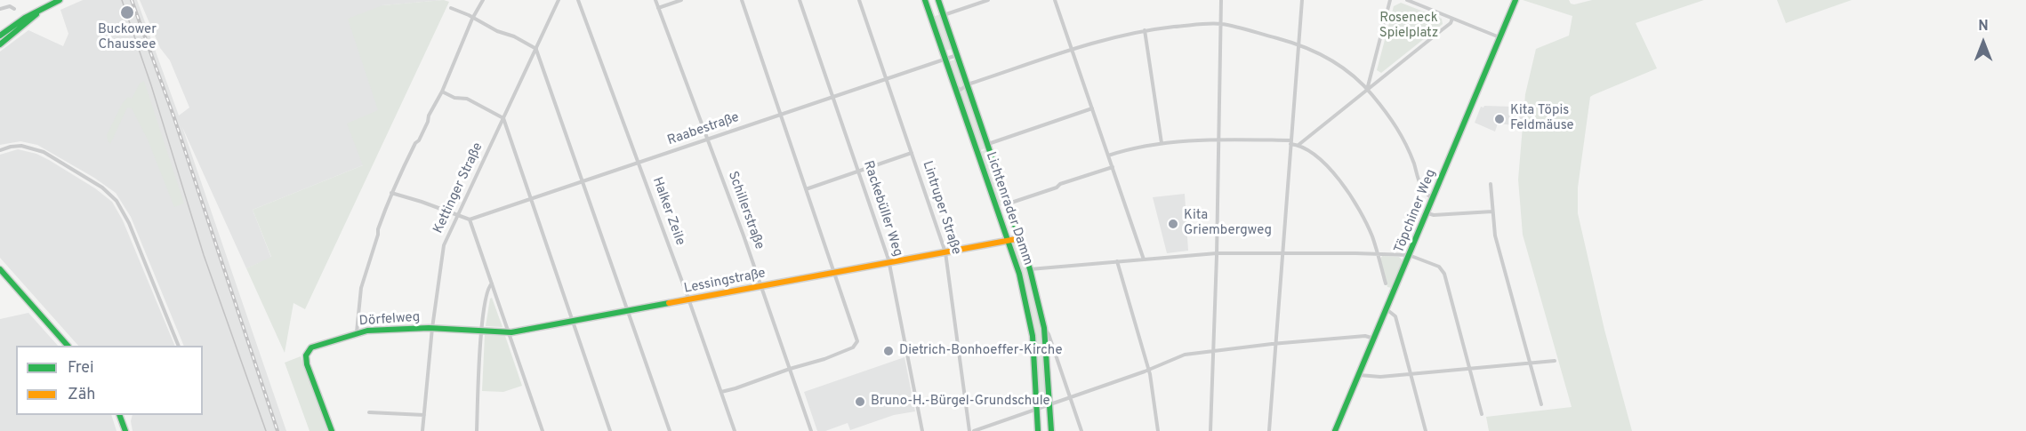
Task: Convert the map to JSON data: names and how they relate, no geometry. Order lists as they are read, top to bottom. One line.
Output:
{"streets":{"street":["Raabestraße","Kettinger Straße","Lintruper Straße","Rackebüller Weg","Lichtenrader Damm","Schillerstraße","Halker Zeile","Töpchiner Weg","Lessingstraße","Dörfelweg"]},"crossings":[["Raabestraße","Lintruper Straße"],["Raabestraße","Rackebüller Weg"],["Raabestraße","Lichtenrader Damm"],["Raabestraße","Schillerstraße"],["Raabestraße","Halker Zeile"],["Kettinger Straße","Lessingstraße"],["Kettinger Straße","Dörfelweg"],["Lintruper Straße","Lessingstraße"],["Rackebüller Weg","Lessingstraße"],["Lichtenrader Damm","Lessingstraße"],["Schillerstraße","Lessingstraße"],["Halker Zeile","Lessingstraße"],["Lessingstraße","Dörfelweg"]],"parks":["Roseneck Spielplatz"],"places":["Buckower Chaussee","Kita Töpis Feldmäuse","Kita Griembergweg","Dietrich-Bonhoeffer-Kirche","Bruno-H.-Bürgel-Grundschule"],"legend":["Frei","Zäh"],"north":"top"}
